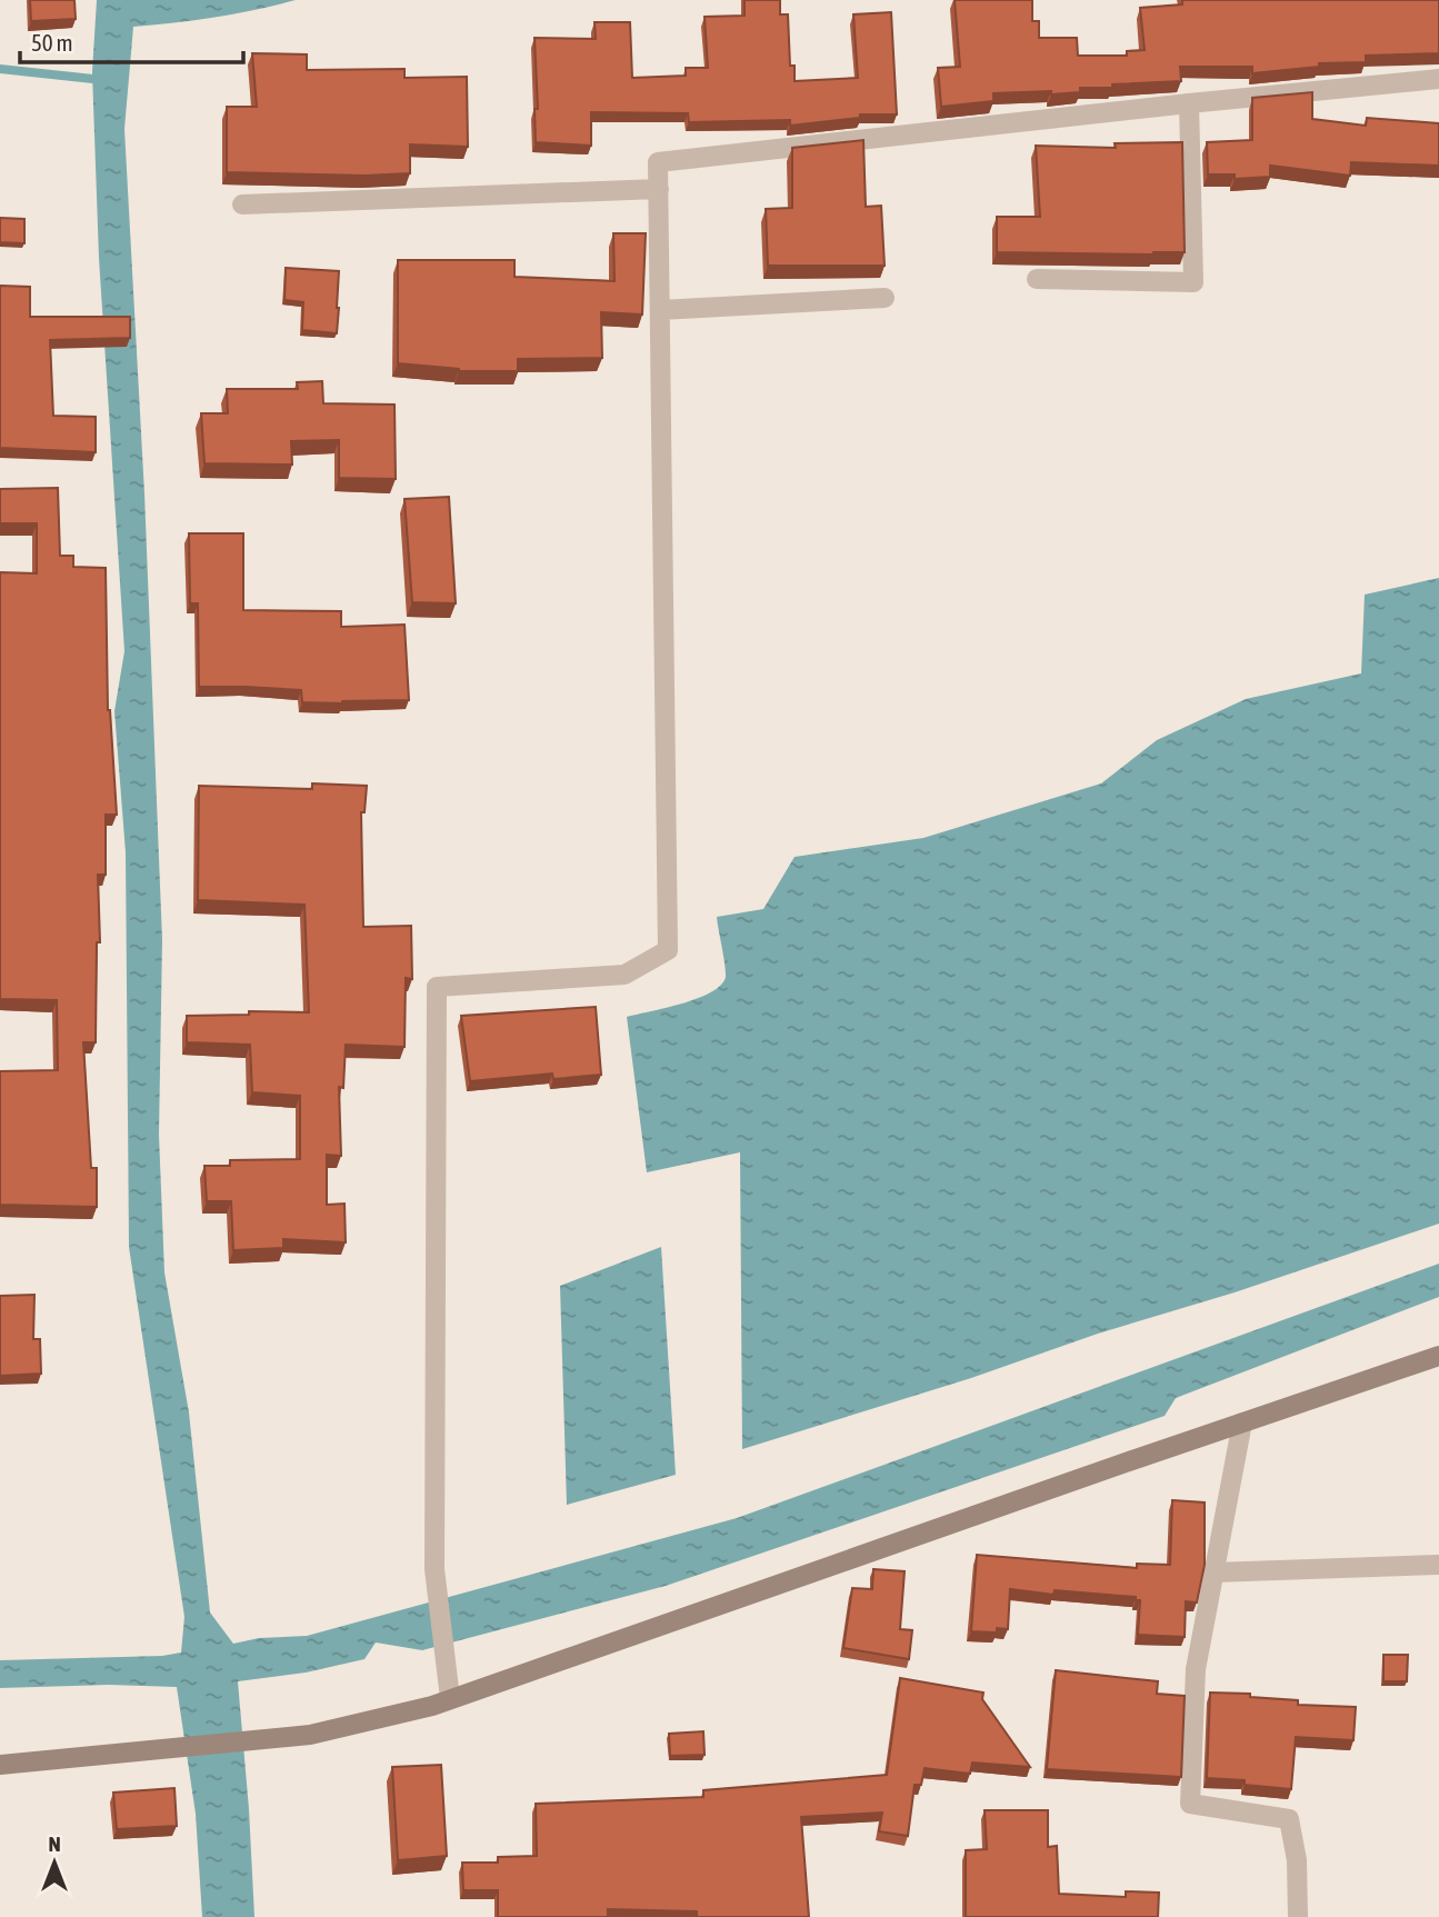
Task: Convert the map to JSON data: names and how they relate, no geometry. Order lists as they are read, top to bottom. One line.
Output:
{"scale_bar":"50 m","north":"top"}
